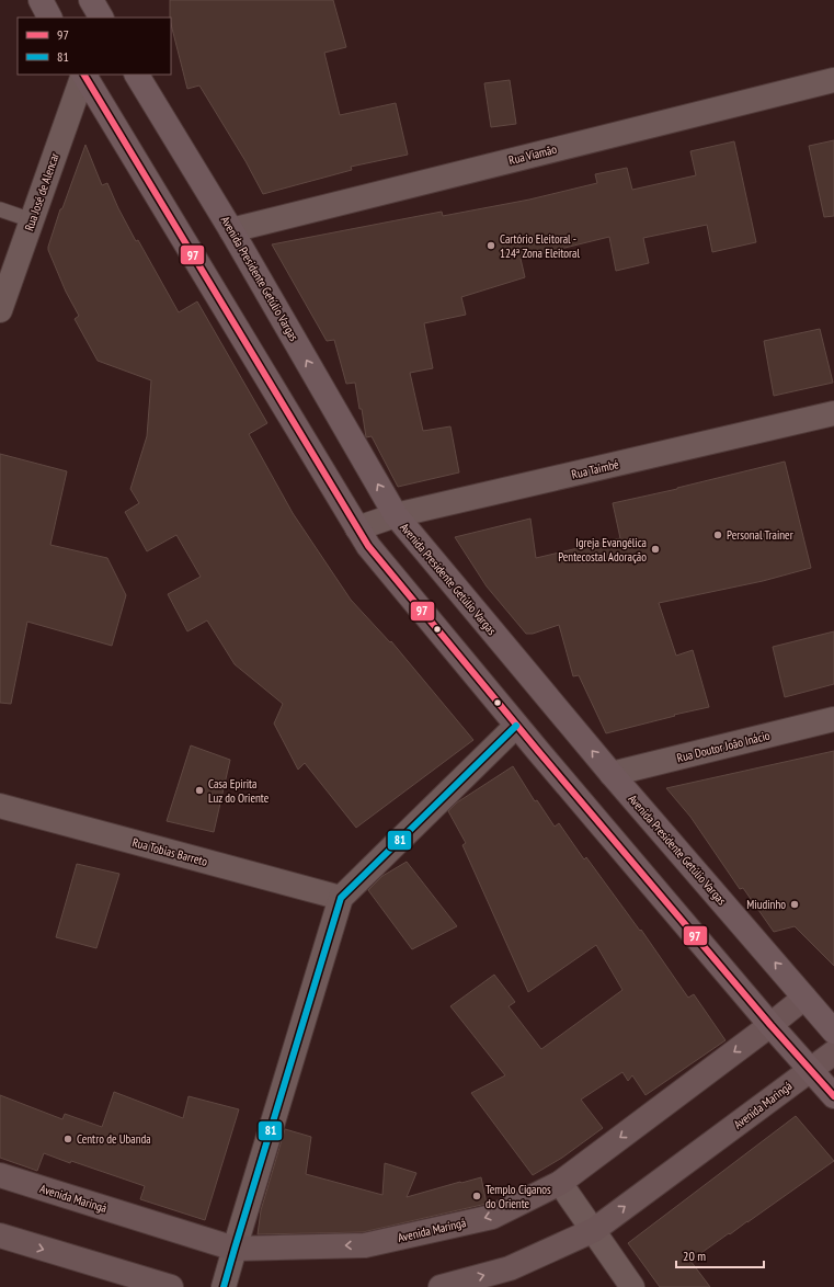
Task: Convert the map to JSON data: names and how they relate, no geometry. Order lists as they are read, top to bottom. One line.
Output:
{"streets":{"main road":["Avenida Presidente Getúlio Vargas","Avenida Maringá"],"street":["Rua Viamão","Rua José de Alencar","Rua Taimbé","Rua Doutor João Inácio","Rua Tobias Barreto"]},"crossings":[["Rua Viamão","Avenida Presidente Getúlio Vargas"],["Avenida Presidente Getúlio Vargas","Rua Taimbé"],["Avenida Presidente Getúlio Vargas","Rua Doutor João Inácio"],["Avenida Presidente Getúlio Vargas","Avenida Maringá"]],"places":["Cartório Eleitoral - 124ª Zona Eleitoral","Personal Trainer","Igreja Evangélica Pentecostal Adoração","Casa Epirita Luz do Oriente","Miudinho","Centro de Ubanda","Templo Ciganos do Oriente"],"lines":["transit line 97","transit line 81"],"legend":["97","81"],"scale_bar":"20 m"}
